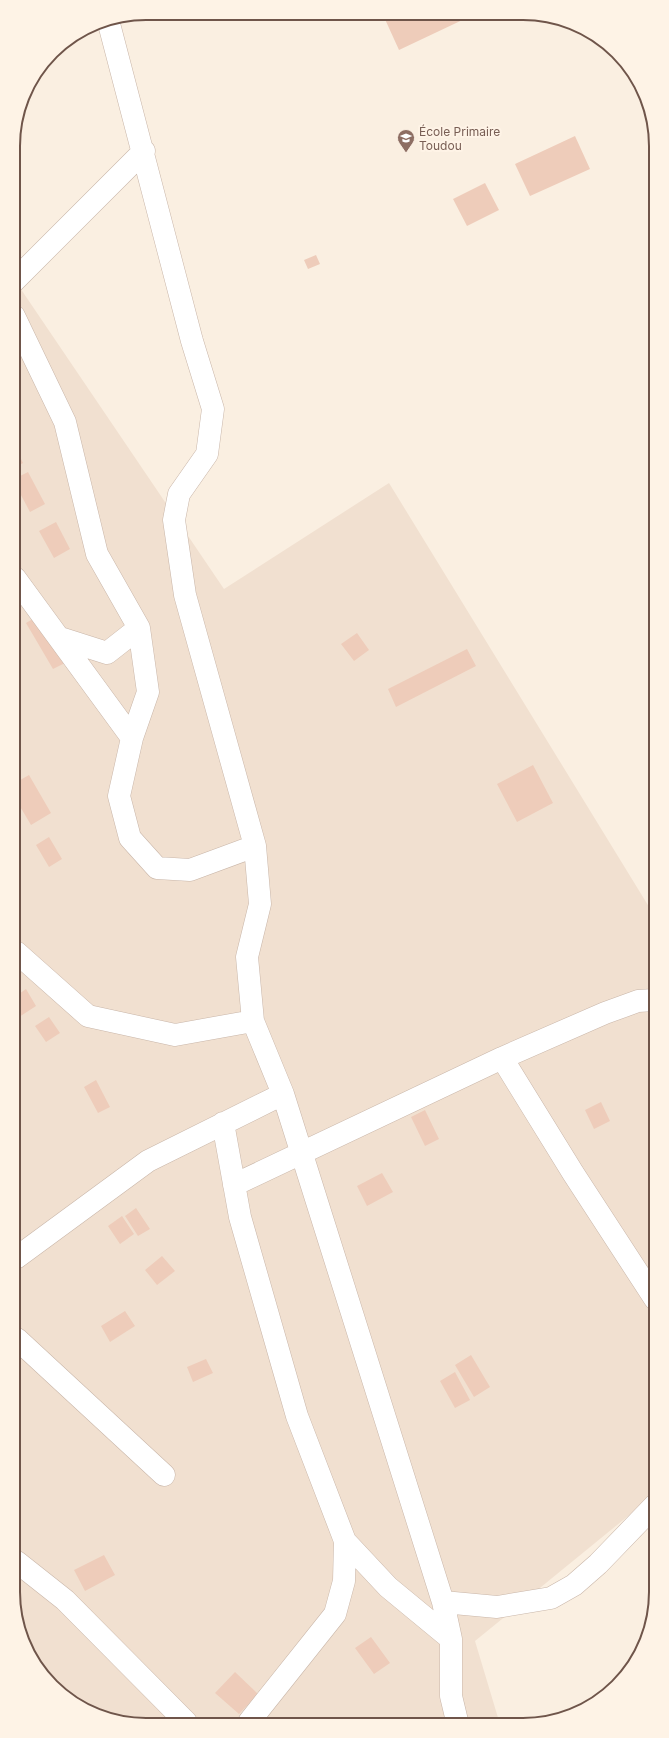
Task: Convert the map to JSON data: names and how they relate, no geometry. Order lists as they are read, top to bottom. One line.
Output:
{"places":{"school or university":["École Primaire Toudou"]}}
